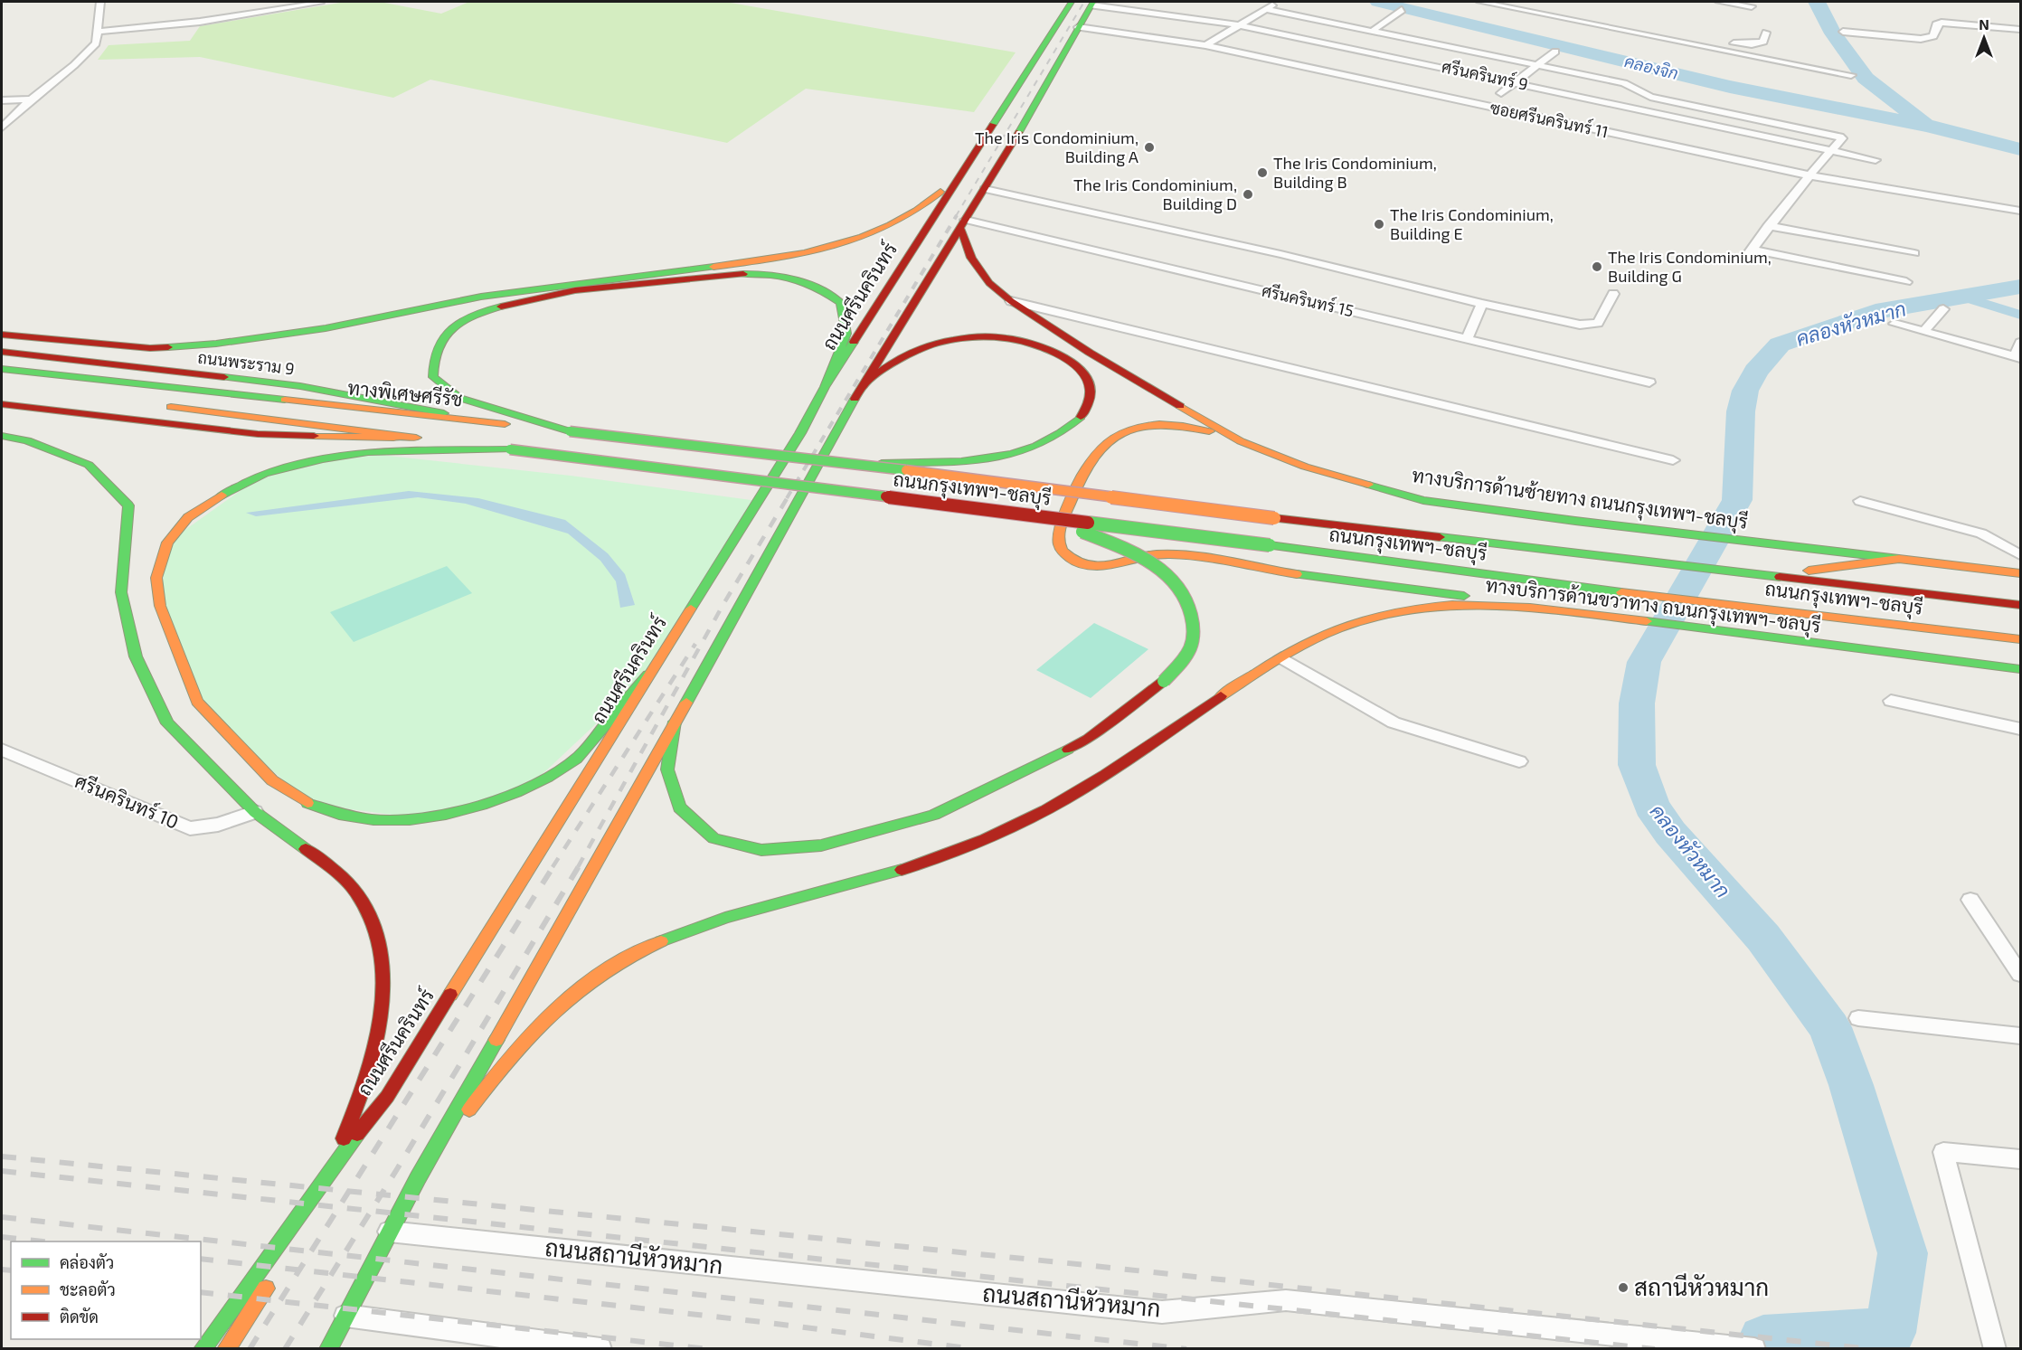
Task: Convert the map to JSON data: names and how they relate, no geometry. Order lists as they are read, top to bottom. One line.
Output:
{"streets":{"main road":["ถนนศรีนครินทร์","ถนนพระราม 9","ทางพิเศษศรีรัช","ถนนกรุงเทพฯ-ชลบุรี","ทางบริการด้านซ้ายทาง ถนนกรุงเทพฯ-ชลบุรี","ทางบริการด้านขวาทาง ถนนกรุงเทพฯ-ชลบุรี"],"street":["ศรีนครินทร์ 9","ซอยศรีนครินทร์ 11","ศรีนครินทร์ 15","ศรีนครินทร์ 10","ถนนสถานีหัวหมาก"]},"crossings":[["ศรีนครินทร์ 15","ทางบริการด้านซ้ายทาง ถนนกรุงเทพฯ-ชลบุรี"],["ถนนพระราม 9","ทางพิเศษศรีรัช"],["ทางพิเศษศรีรัช","ถนนกรุงเทพฯ-ชลบุรี"]],"water":["คลองจิก","คลองหัวหมาก"],"places":["The Iris Condominium, Building A","The Iris Condominium, Building B","The Iris Condominium, Building D","The Iris Condominium, Building E","The Iris Condominium, Building G","สถานีหัวหมาก"],"legend":["คล่องตัว","ชะลอตัว","ติดขัด"],"north":"top"}
